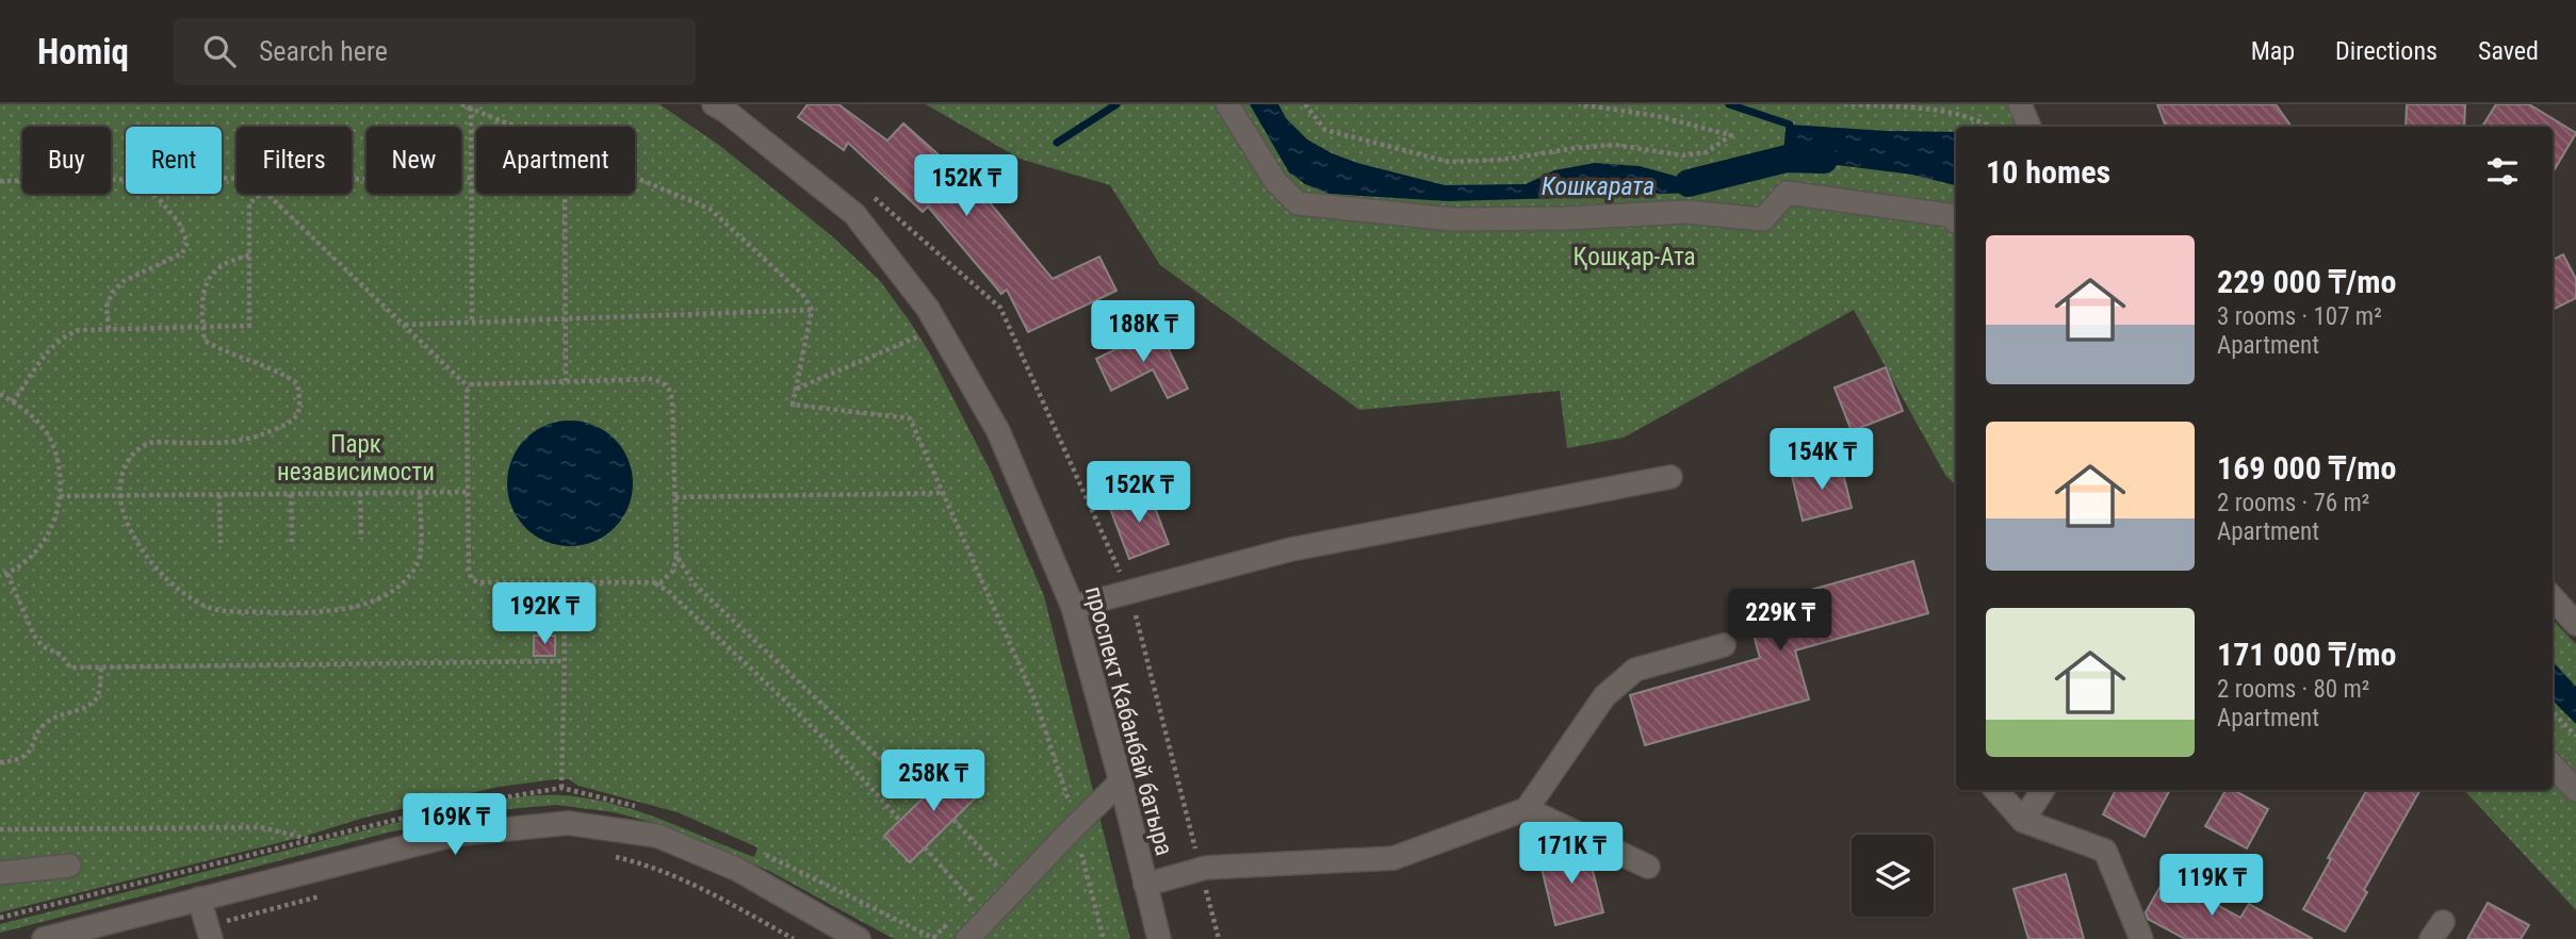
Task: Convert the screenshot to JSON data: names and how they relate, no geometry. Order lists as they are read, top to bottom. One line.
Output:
{"streets":{"street":["проспект Кабанбай батыра"]},"water":["Кошкарата"],"parks":["Қошқар-Ата","Парк независимости"],"page":{"header":"Homiq","search":"Search here","nav":["Map","Directions","Saved"],"chip":["Buy","Rent","Filters","New","Apartment"],"heading":"10 homes","price":["152K ₸","188K ₸","154K ₸","152K ₸","192K ₸","229K ₸","258K ₸","169K ₸","171K ₸","119K ₸"],"list":[{"name":"229 000 ₸/mo","note":"3 rooms · 107 m² · Apartment"},{"name":"169 000 ₸/mo","note":"2 rooms · 76 m² · Apartment"},{"name":"171 000 ₸/mo","note":"2 rooms · 80 m² · Apartment"}]}}
